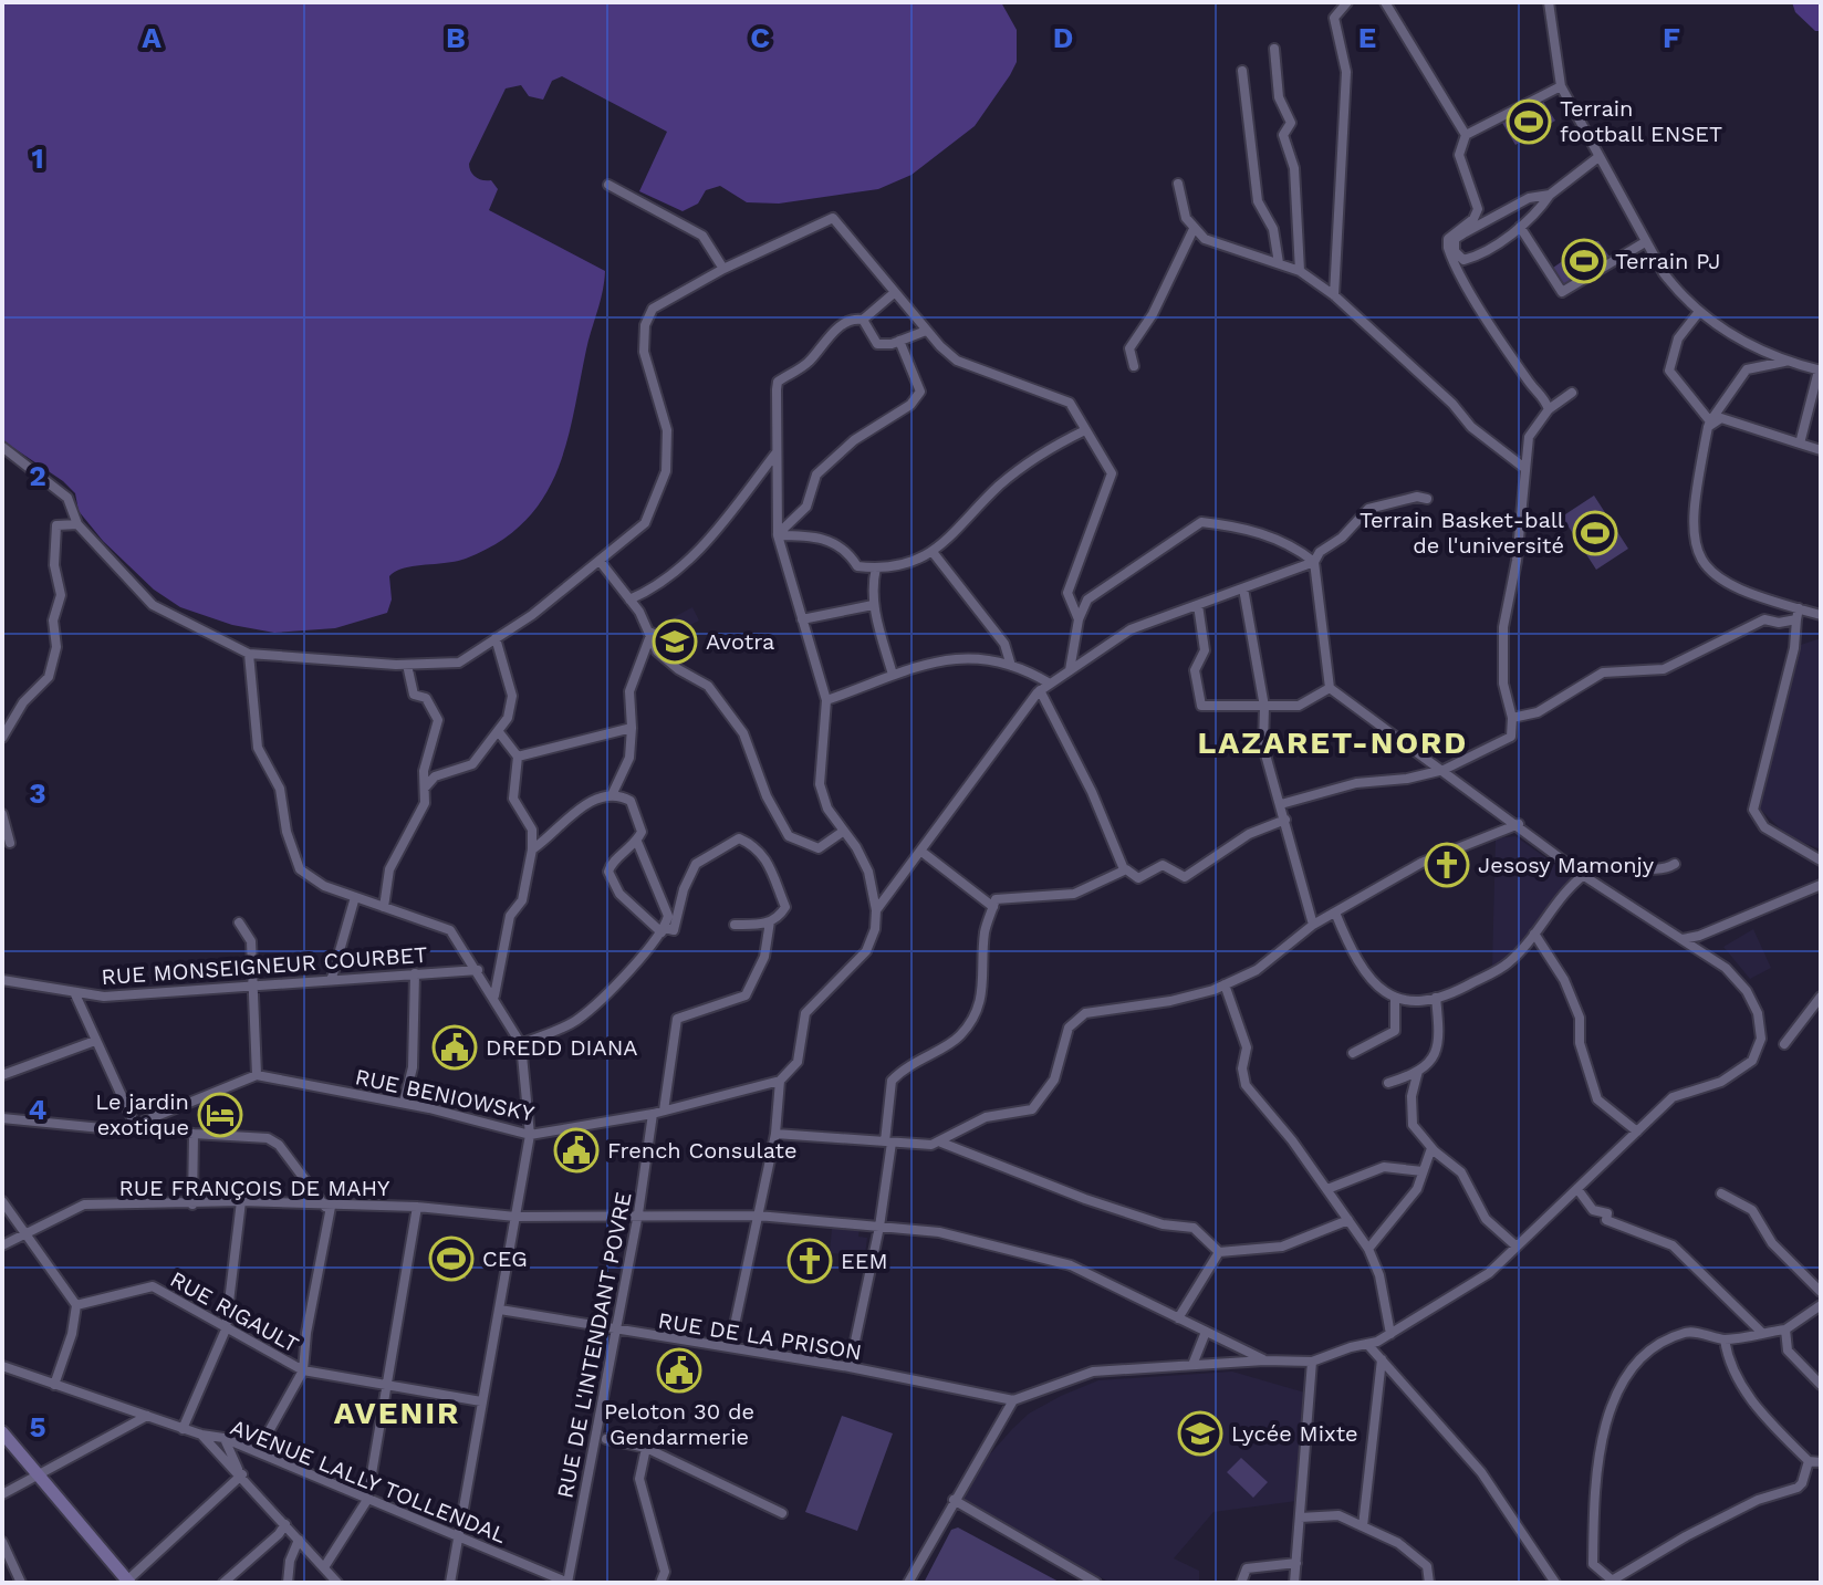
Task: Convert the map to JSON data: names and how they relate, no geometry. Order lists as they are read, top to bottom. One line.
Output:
{"streets":{"street":["RUE MONSEIGNEUR COURBET","RUE BENIOWSKY","RUE FRANÇOIS DE MAHY","RUE RIGAULT","RUE DE LA PRISON","RUE DE L'INTENDANT POVRE","AVENUE LALLY TOLLENDAL"]},"crossings":[["RUE BENIOWSKY","RUE DE L'INTENDANT POVRE"],["RUE FRANÇOIS DE MAHY","RUE DE L'INTENDANT POVRE"],["RUE DE LA PRISON","RUE DE L'INTENDANT POVRE"],["RUE DE L'INTENDANT POVRE","AVENUE LALLY TOLLENDAL"]],"districts":["LAZARET-NORD","AVENIR"],"places":{"sports":["Terrain football ENSET","Terrain PJ","Terrain Basket-ball de l'université","CEG"],"school or university":["Avotra","Lycée Mixte"],"church":["Jesosy Mamonjy","EEM"],"public building":["DREDD DIANA","French Consulate","Peloton 30 de Gendarmerie"],"hotel":["Le jardin exotique"]},"grid":{"columns":["A","B","C","D","E","F"],"rows":["1","2","3","4","5"]}}
